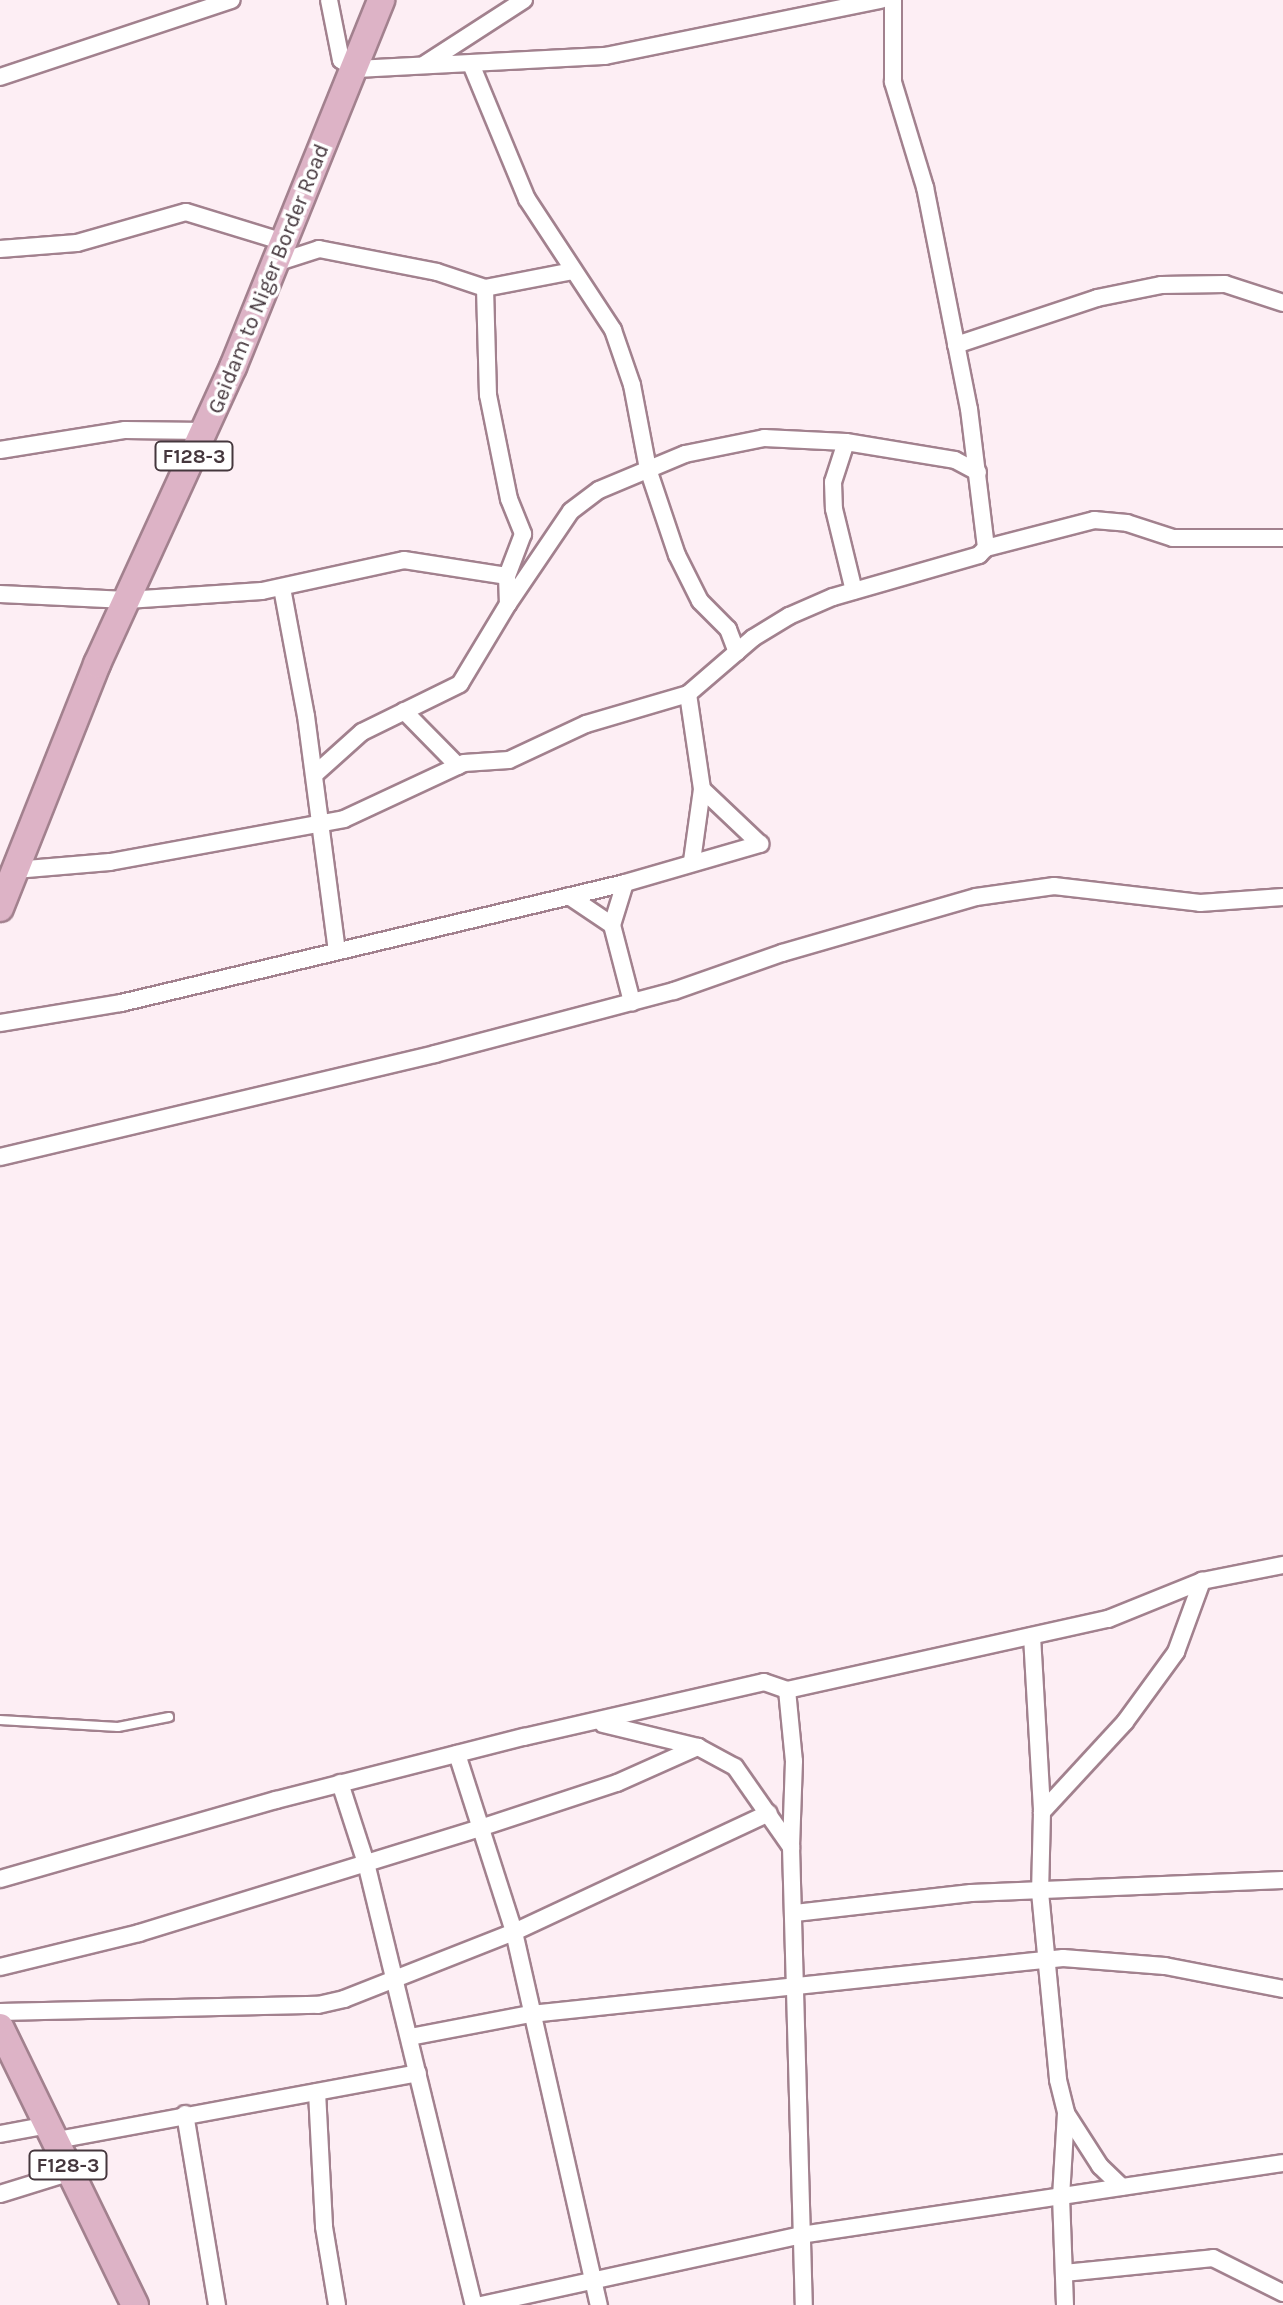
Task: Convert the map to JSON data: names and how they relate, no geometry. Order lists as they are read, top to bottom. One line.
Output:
{"streets":{"main road":["Geidam to Niger Border Road","F128-3"]}}
